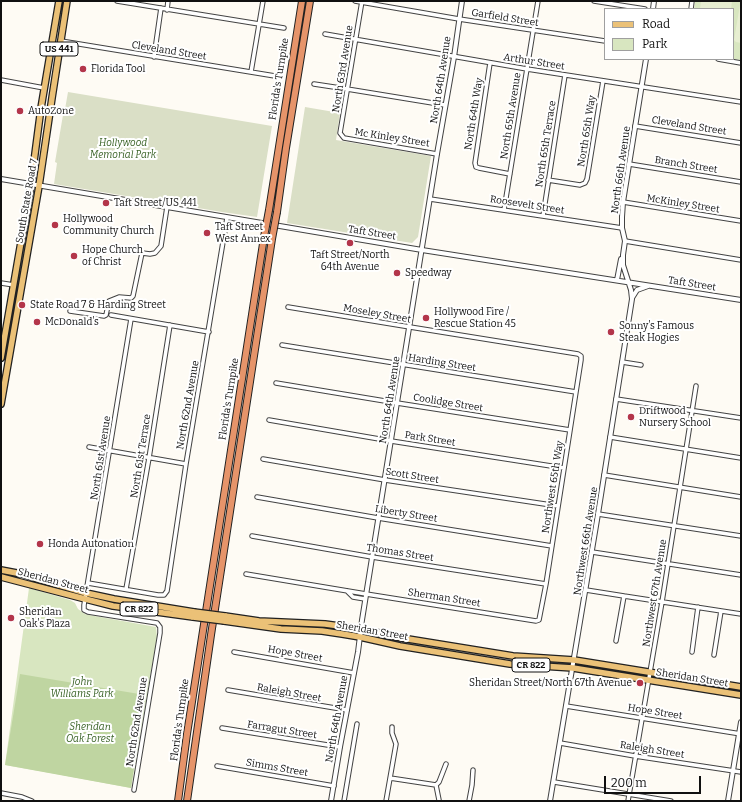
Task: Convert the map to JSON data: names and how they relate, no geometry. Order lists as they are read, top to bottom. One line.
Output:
{"streets":{"highway":["Florida's Turnpike"],"main road":["US 441","South State Road 7","Sheridan Street","CR 822"],"street":["Garfield Street","Cleveland Street","Arthur Street","North 63rd Avenue","North 64th Avenue","North 64th Way","North 65th Avenue","North 65th Way","Mc Kinley Street","North 65th Terrace","Branch Street","North 66th Avenue","McKinley Street","Roosevelt Street","Taft Street","Moseley Street","Harding Street","Coolidge Street","North 62nd Avenue","Park Street","North 61st Terrace","North 61st Avenue","Scott Street","Northwest 65th Way","Liberty Street","Northwest 66th Avenue","Thomas Street","Northwest 67th Avenue","Sherman Street","Hope Street","Raleigh Street","Farragut Street","Simms Street"]},"crossings":[["Garfield Street","North 63rd Avenue"],["Garfield Street","North 64th Avenue"],["Garfield Street","North 65th Avenue"],["Cleveland Street","North 66th Avenue"],["Cleveland Street","South State Road 7"],["Arthur Street","North 63rd Avenue"],["Arthur Street","North 64th Avenue"],["Arthur Street","North 64th Way"],["Arthur Street","North 65th Avenue"],["Arthur Street","North 65th Way"],["Arthur Street","North 65th Terrace"],["Arthur Street","North 66th Avenue"],["North 63rd Avenue","Mc Kinley Street"],["North 64th Avenue","Mc Kinley Street"],["North 64th Avenue","Roosevelt Street"],["North 64th Avenue","Taft Street"],["North 64th Avenue","Moseley Street"],["North 64th Avenue","Harding Street"],["North 64th Avenue","Coolidge Street"],["North 64th Avenue","Park Street"],["North 64th Avenue","Scott Street"],["North 64th Avenue","Liberty Street"],["North 64th Avenue","Thomas Street"],["North 64th Avenue","Sheridan Street"],["North 64th Avenue","Sherman Street"],["North 64th Avenue","Hope Street"],["North 64th Avenue","Raleigh Street"],["North 64th Avenue","Farragut Street"],["North 64th Avenue","Simms Street"],["North 64th Way","North 65th Avenue"],["North 65th Avenue","Roosevelt Street"],["North 65th Way","North 65th Terrace"],["North 65th Terrace","Roosevelt Street"],["Branch Street","North 66th Avenue"],["North 66th Avenue","McKinley Street"],["North 66th Avenue","Roosevelt Street"],["North 66th Avenue","Taft Street"],["North 66th Avenue","Northwest 66th Avenue"],["South State Road 7","Taft Street"],["Taft Street","North 62nd Avenue"],["Taft Street","Northwest 66th Avenue"],["Moseley Street","Northwest 65th Way"],["Harding Street","Northwest 65th Way"],["Coolidge Street","Northwest 65th Way"],["North 62nd Avenue","North 61st Avenue"],["North 62nd Avenue","Sheridan Street"],["Park Street","Northwest 65th Way"],["North 61st Terrace","Sheridan Street"],["North 61st Avenue","Sheridan Street"],["Scott Street","Northwest 65th Way"],["Northwest 65th Way","Liberty Street"],["Northwest 65th Way","Thomas Street"],["Northwest 65th Way","Sherman Street"],["Northwest 66th Avenue","Sheridan Street"],["Northwest 66th Avenue","Hope Street"],["Northwest 66th Avenue","Raleigh Street"],["Sheridan Street","Northwest 67th Avenue"],["Northwest 67th Avenue","Hope Street"],["Northwest 67th Avenue","Raleigh Street"]],"parks":["Hollywood Memorial Park","John Williams Park","Sheridan Oak Forest"],"places":["Florida Tool","AutoZone","Taft Street/US 441","Hollywood Community Church","Taft Street West Annex","Taft Street/North 64th Avenue","Hope Church of Christ","Speedway","State Road 7 & Harding Street","Hollywood Fire / Rescue Station 45","McDonald's","Sonny's Famous Steak Hogies","Driftwood Nursery School","Honda Autonation","Sheridan Oak's Plaza","Sheridan Street/North 67th Avenue"],"legend":["Road","Park"],"scale_bar":"200 m"}
